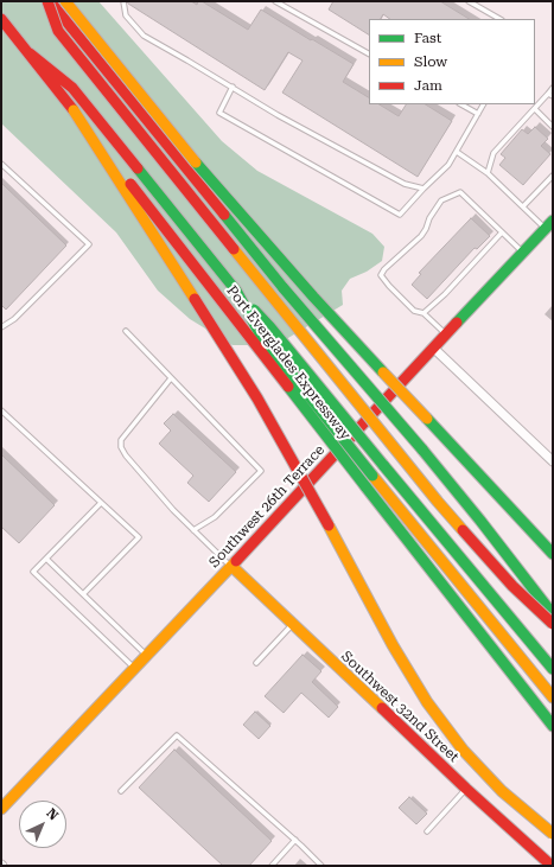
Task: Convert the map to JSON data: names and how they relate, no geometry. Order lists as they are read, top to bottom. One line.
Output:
{"streets":{"main road":["Port Everglades Expressway","Southwest 26th Terrace","Southwest 32nd Street"]},"crossings":[["Southwest 26th Terrace","Southwest 32nd Street"]],"legend":["Fast","Slow","Jam"],"north":"top right"}
